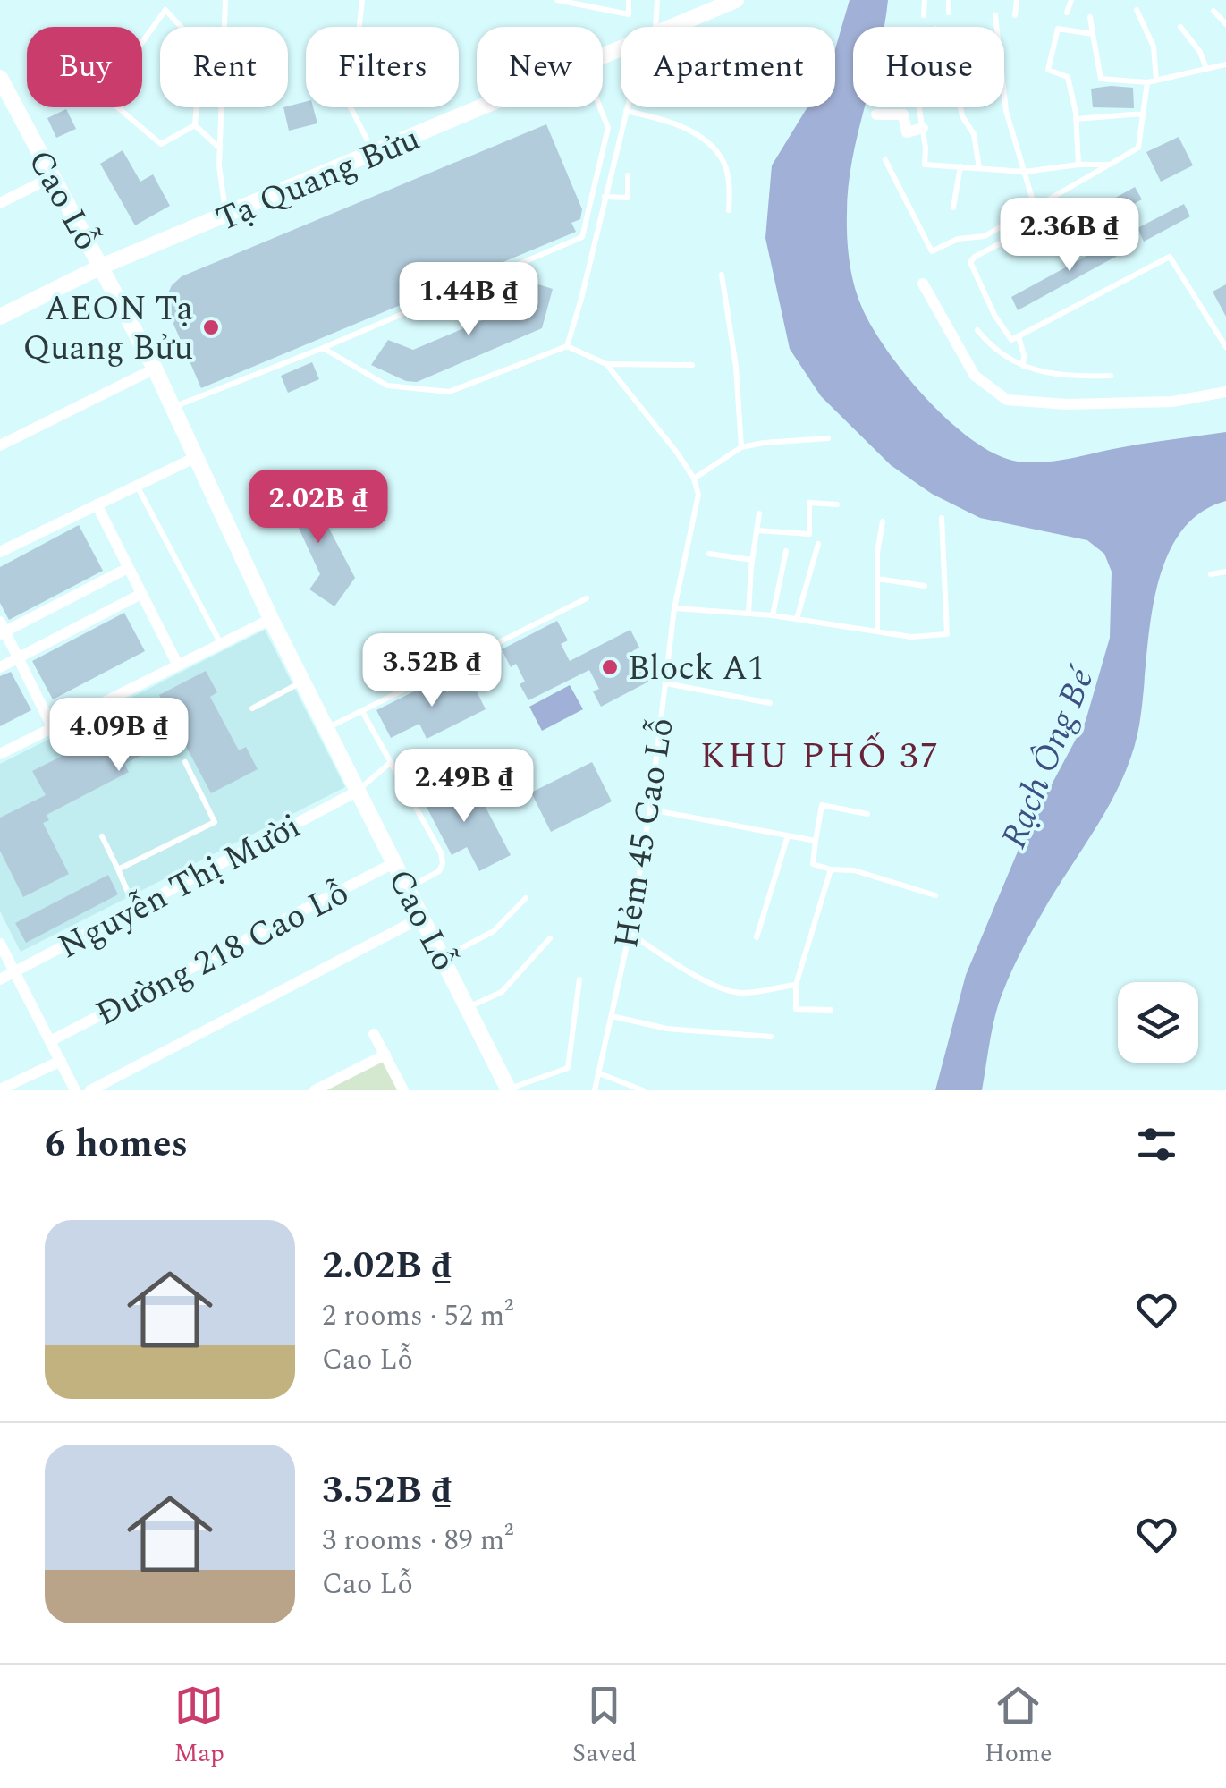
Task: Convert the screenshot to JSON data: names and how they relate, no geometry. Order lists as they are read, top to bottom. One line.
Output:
{"streets":{"street":["Tạ Quang Bửu","Cao Lỗ","Nguyễn Thị Mười","Đường 218 Cao Lỗ"],"lane":["Hẻm 45 Cao Lỗ"]},"crossings":[["Tạ Quang Bửu","Cao Lỗ"],["Cao Lỗ","Nguyễn Thị Mười"],["Cao Lỗ","Đường 218 Cao Lỗ"]],"districts":["KHU PHỐ 37"],"water":["Rạch Ông Bé"],"places":["AEON Tạ Quang Bửu","Block A1"],"page":{"chip":["Buy","Rent","Filters","New","Apartment","House"],"price":["2.36B ₫","1.44B ₫","2.02B ₫","3.52B ₫","4.09B ₫","2.49B ₫"],"heading":"6 homes","list":[{"name":"2.02B ₫","note":"2 rooms · 52 m² · Cao Lỗ"},{"name":"3.52B ₫","note":"3 rooms · 89 m² · Cao Lỗ"}],"tabs":["Map","Saved","Home"]}}
